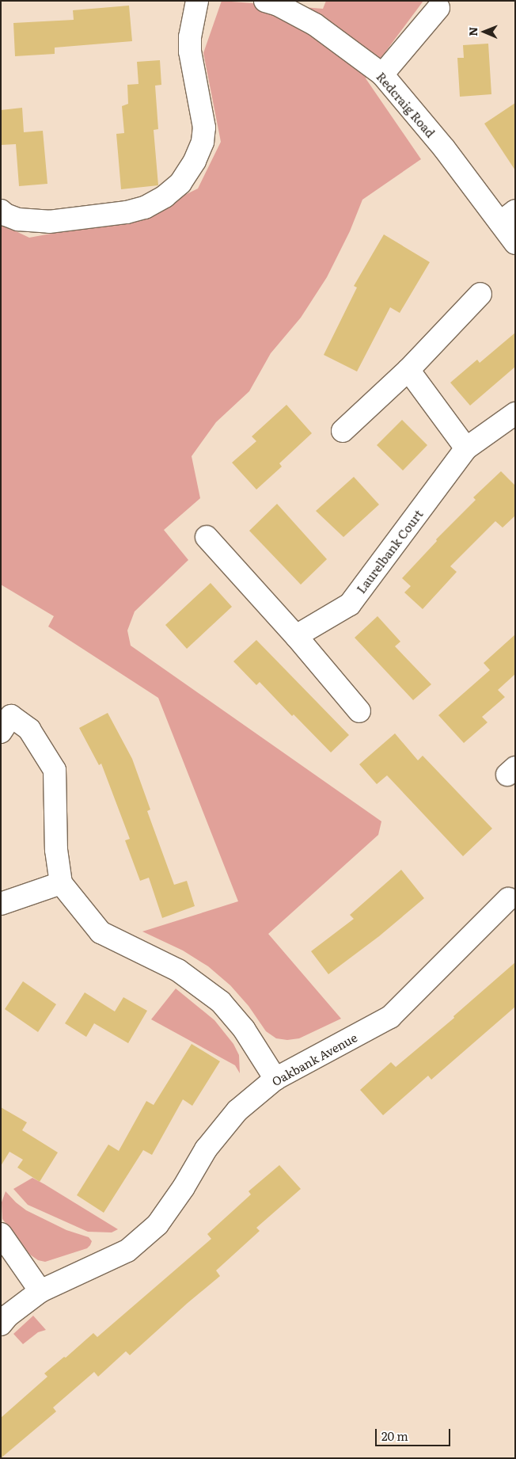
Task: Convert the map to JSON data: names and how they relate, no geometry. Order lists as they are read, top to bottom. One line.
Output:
{"streets":{"street":["Redcraig Road","Laurelbank Court","Oakbank Avenue"]},"scale_bar":"20 m","north":"left"}
